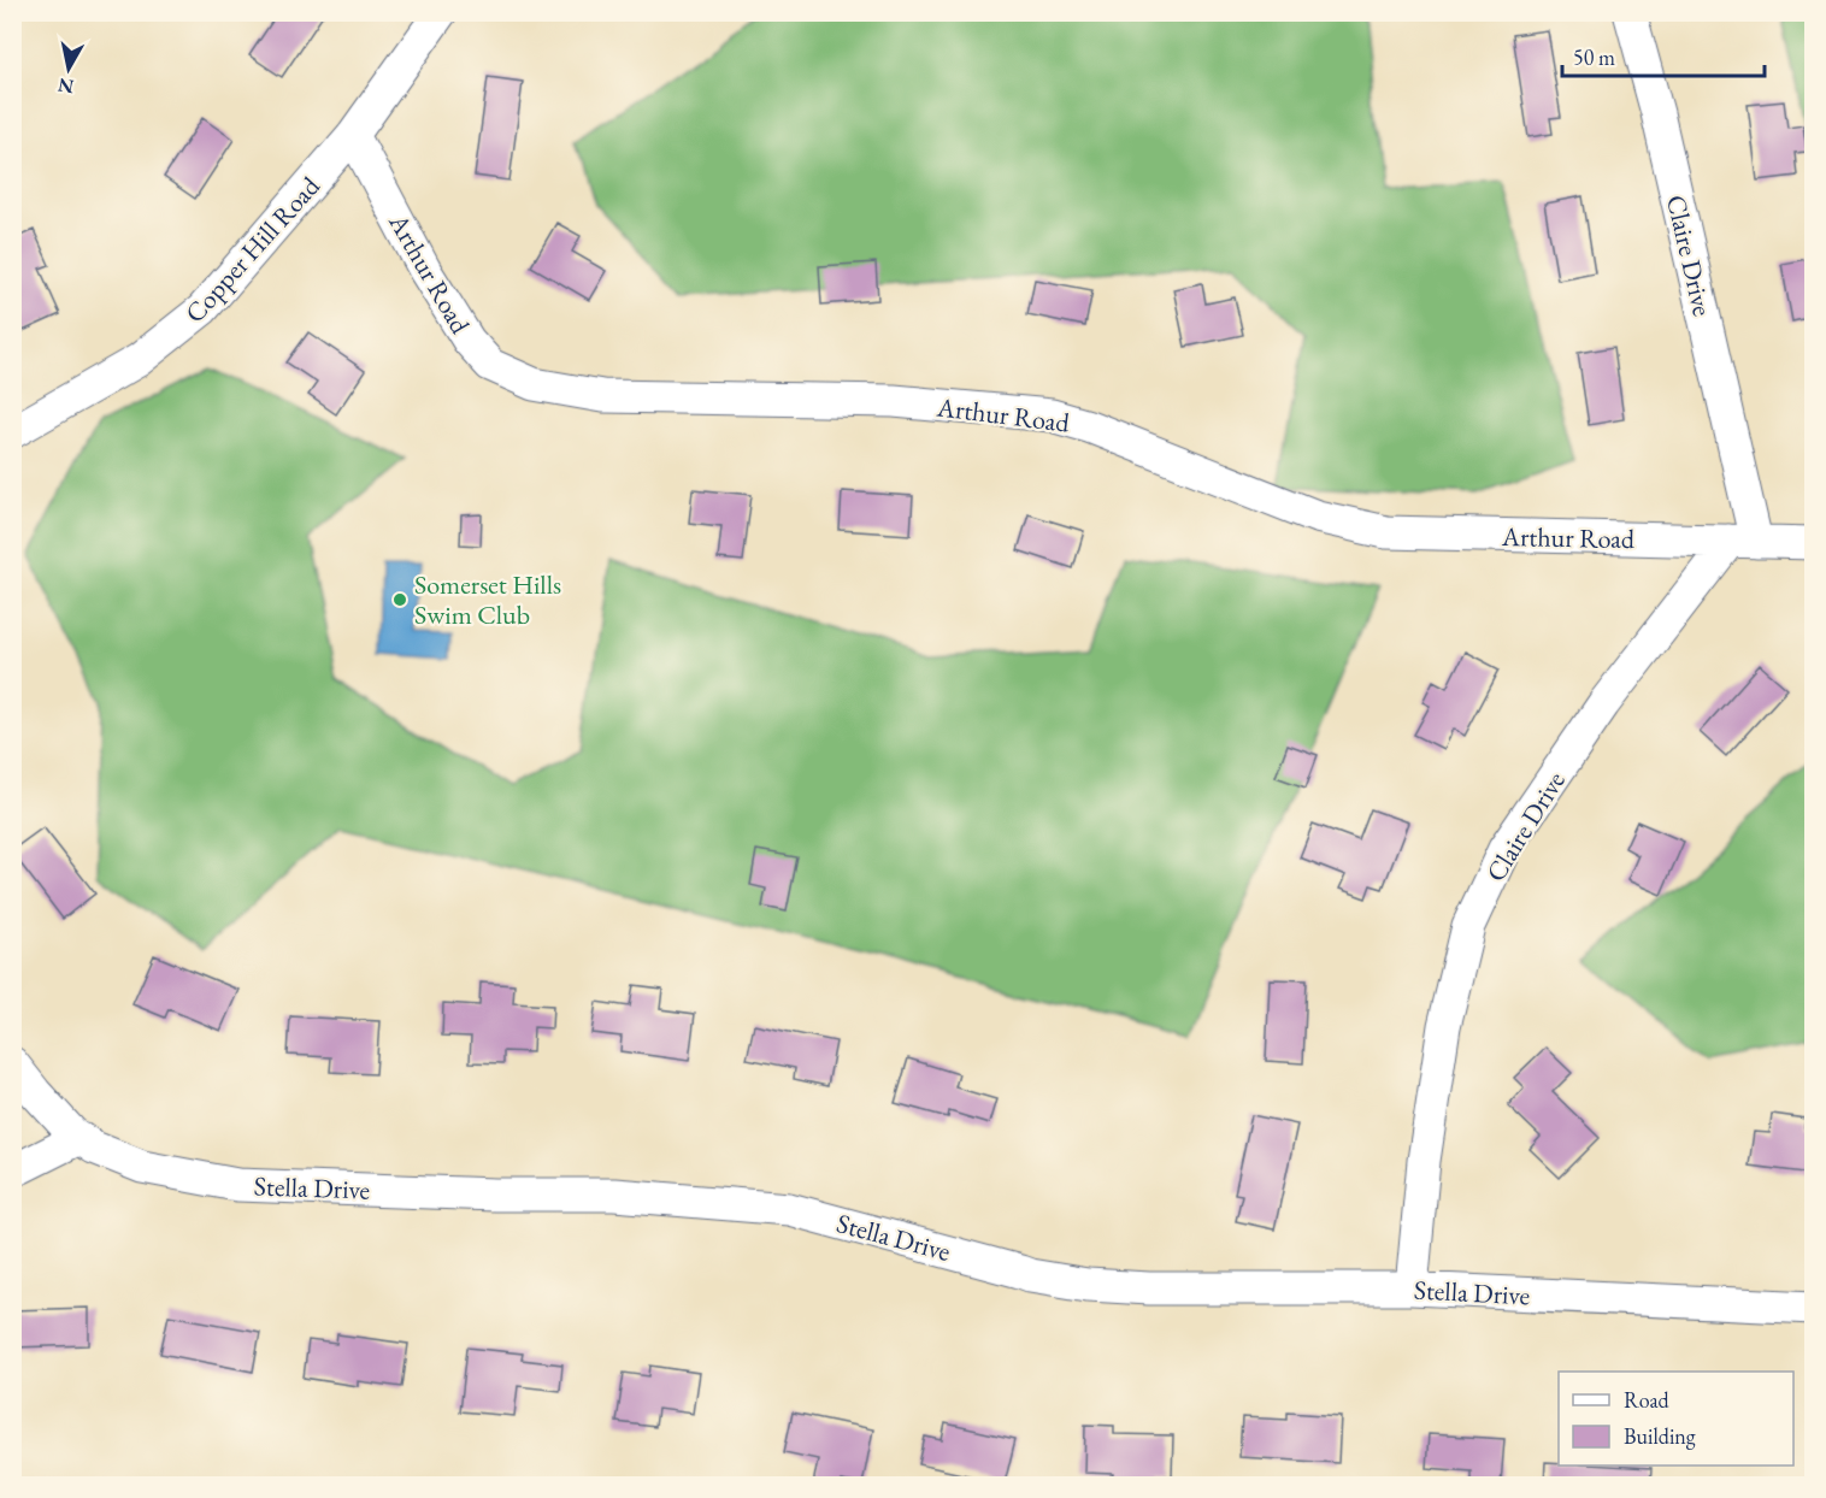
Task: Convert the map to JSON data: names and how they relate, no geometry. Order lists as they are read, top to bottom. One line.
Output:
{"streets":{"street":["Copper Hill Road","Claire Drive","Arthur Road","Stella Drive"]},"crossings":[["Copper Hill Road","Arthur Road"],["Claire Drive","Arthur Road"],["Claire Drive","Stella Drive"]],"places":["Somerset Hills Swim Club"],"legend":["Road","Building"],"scale_bar":"50 m","north":"bottom"}
